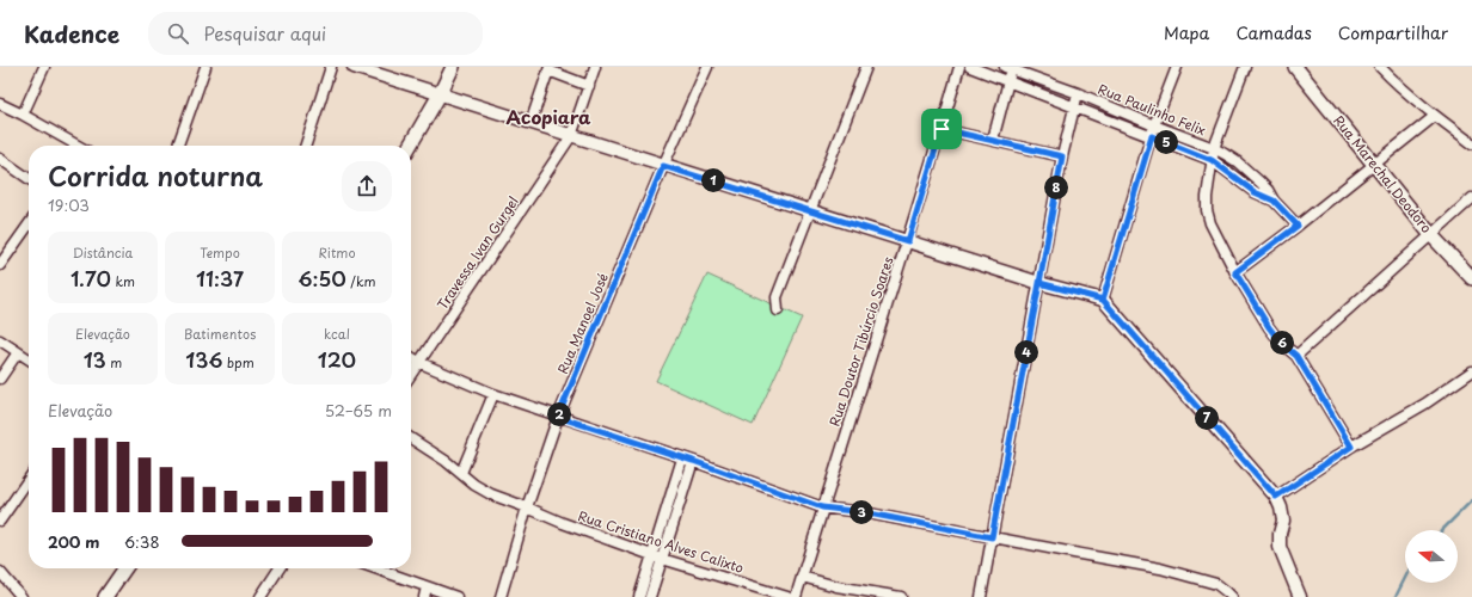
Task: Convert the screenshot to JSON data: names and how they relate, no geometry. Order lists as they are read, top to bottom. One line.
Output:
{"streets":{"main road":["Rua Marechal Deodoro"],"street":["Rua Paulinho Felix","Travessa Ivan Gurgel","Rua Manoel José","Rua Doutor Tibúrcio Soares","Rua Cristiano Alves Calixto"]},"crossings":[["Rua Manoel José","Rua Cristiano Alves Calixto"]],"districts":["Acopiara"],"north":"left","page":{"header":"Kadence","search":"Pesquisar aqui","nav":["Mapa","Camadas","Compartilhar"],"pins":["5","1","8","6","4","2","7","3"],"heading":["Corrida noturna","19:03"],"stats":[["Distância","1.70 km"],["Tempo","11:37"],["Ritmo","6:50 /km"],["Elevação","13 m"],["Batimentos","136 bpm"],["kcal","120"]],"chart":["Elevação","52–65 m"],"list":[{"name":"200 m","note":"6:38"}]}}
